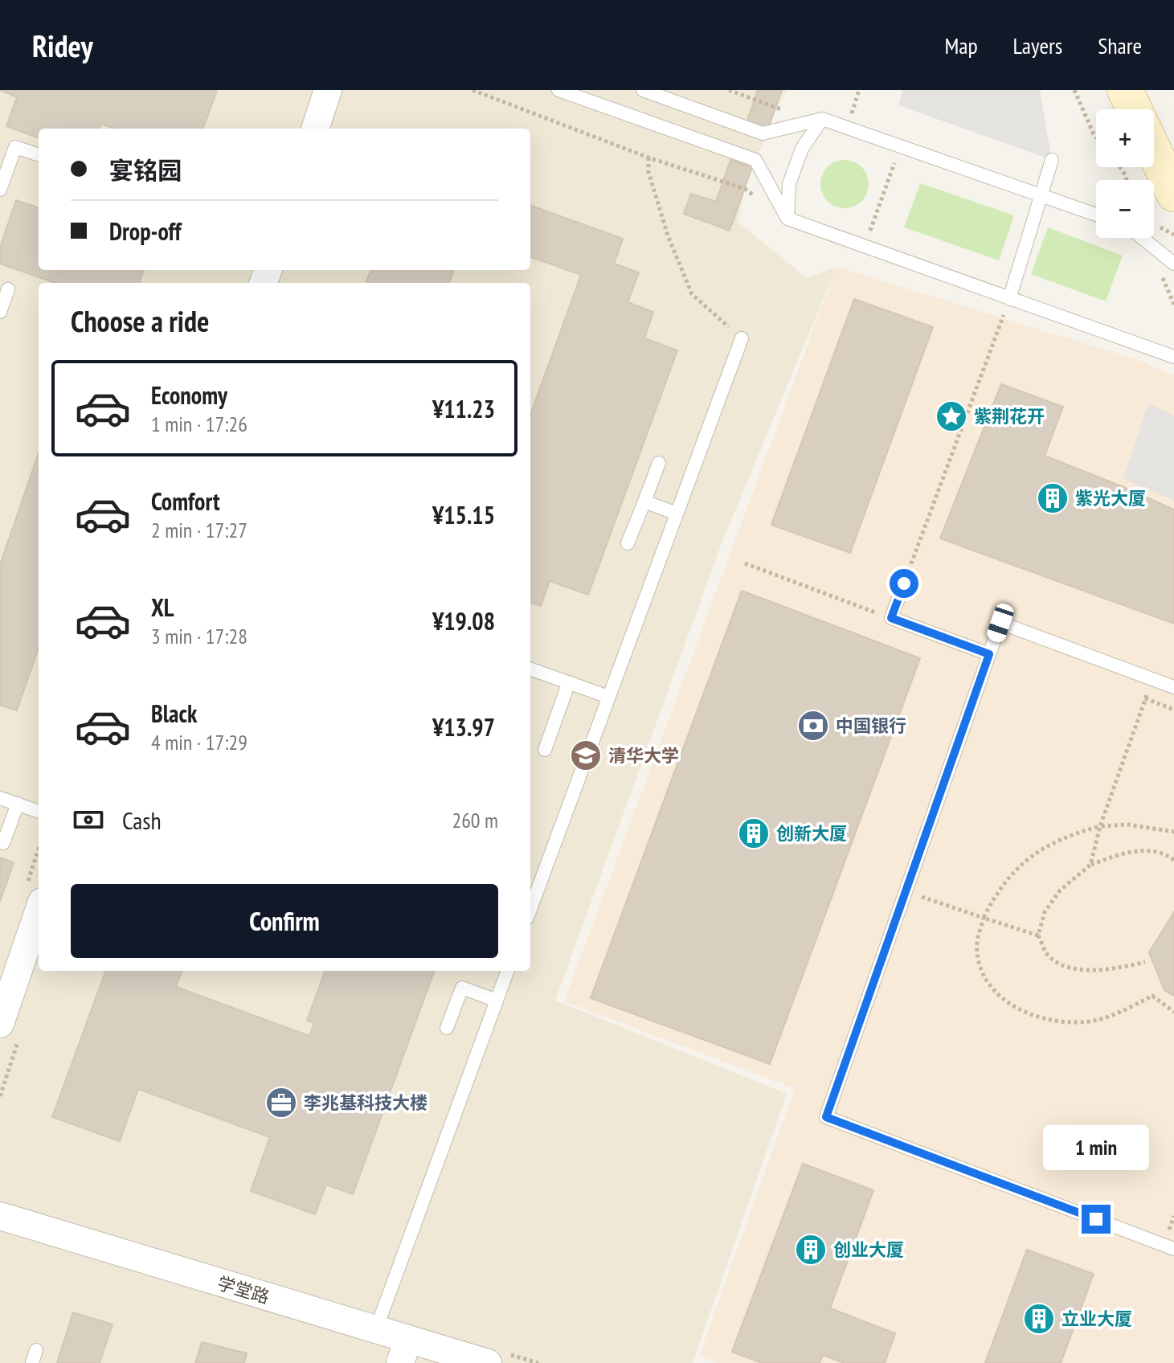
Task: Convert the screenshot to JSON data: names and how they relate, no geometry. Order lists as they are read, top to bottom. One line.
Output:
{"streets":{"street":["学堂路"]},"places":{"place":["紫荆花开"],"building":["紫光大厦","创新大厦","创业大厦","立业大厦"],"bank":["中国银行"],"school or university":["清华大学"],"office":["李兆基科技大楼"]},"page":{"header":"Ridey","nav":["Map","Layers","Share"],"map_buttons":["+","−"],"banner":["宴铭园","Drop-off"],"heading":"Choose a ride","list":[{"name":"Economy","note":"1 min · 17:26","value":"¥11.23"},{"name":"Comfort","note":"2 min · 17:27","value":"¥15.15"},{"name":"XL","note":"3 min · 17:28","value":"¥19.08"},{"name":"Black","note":"4 min · 17:29","value":"¥13.97"}],"pay":["Cash","260 m"],"buttons":"Confirm","bubble":"1 min"}}
